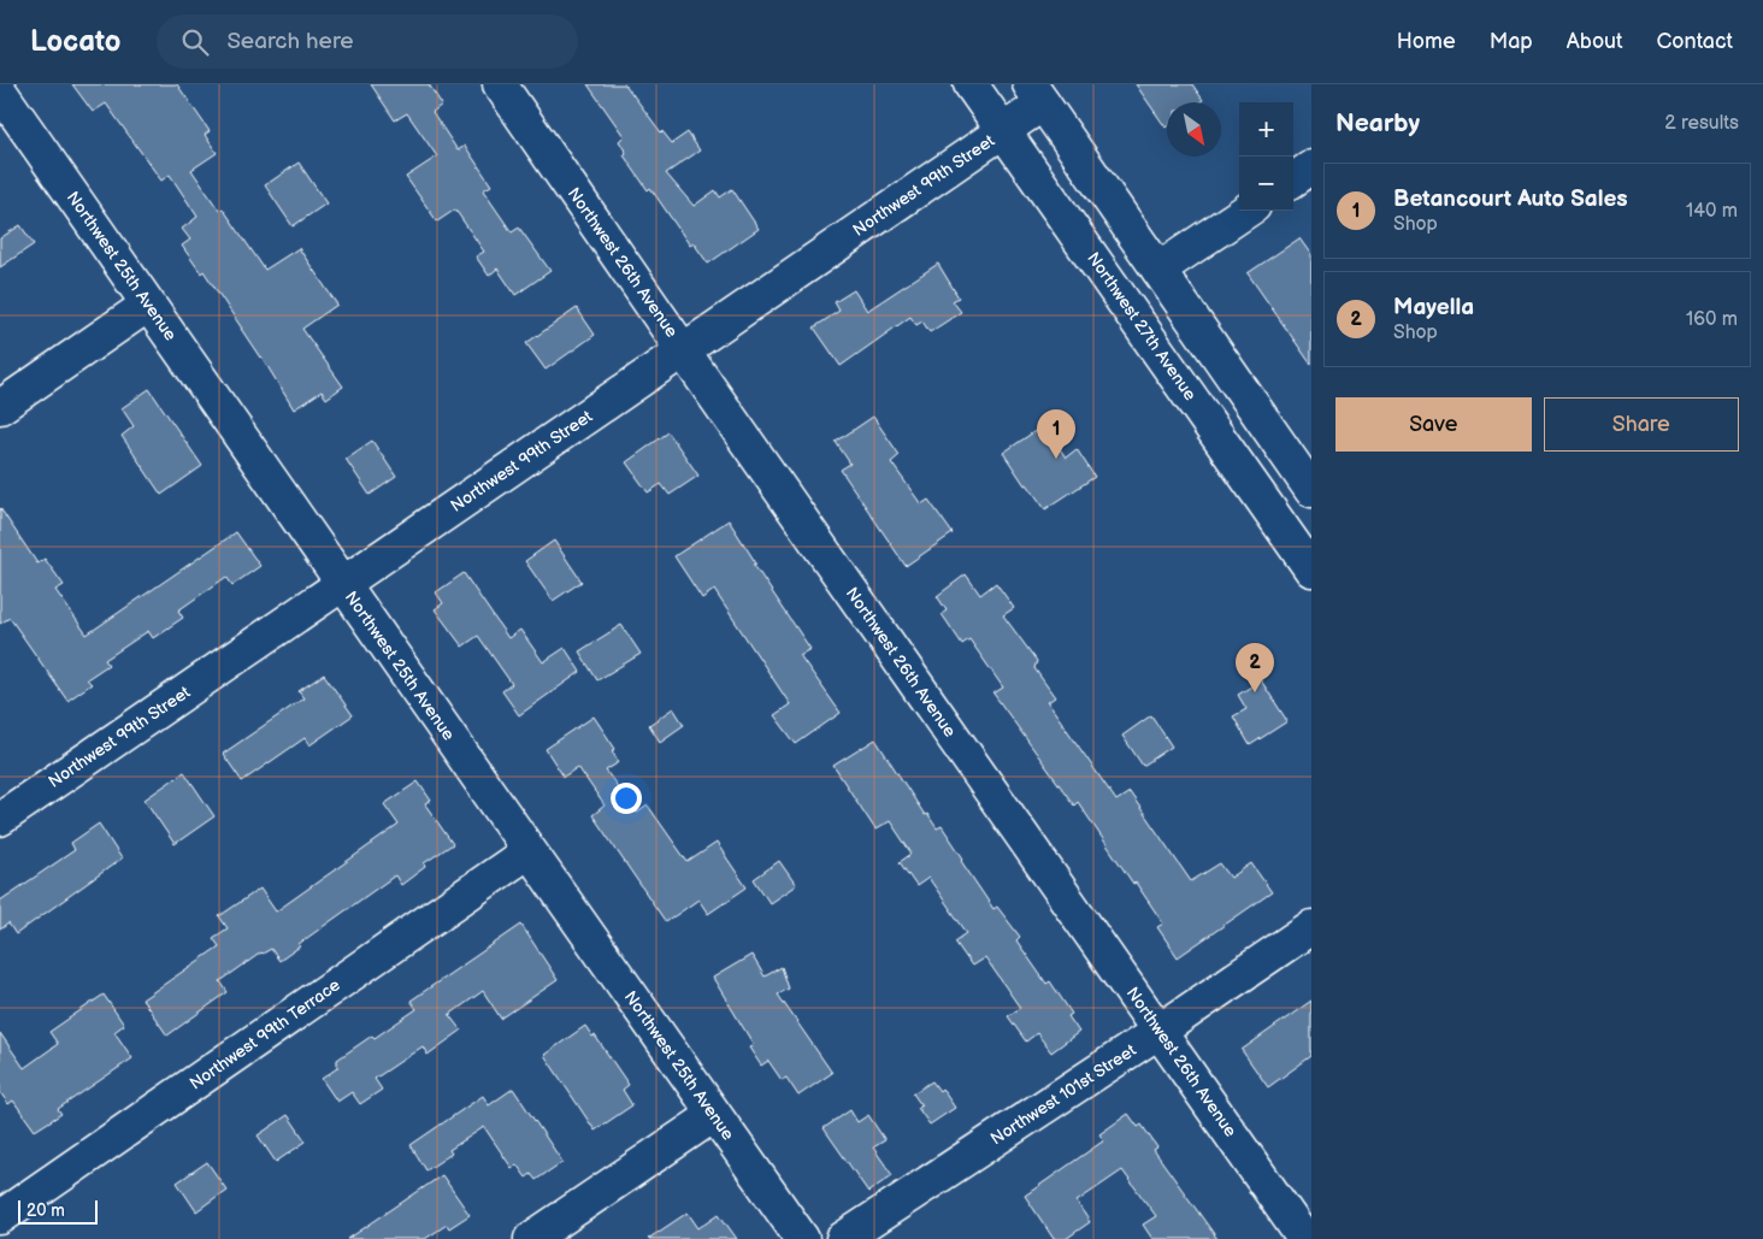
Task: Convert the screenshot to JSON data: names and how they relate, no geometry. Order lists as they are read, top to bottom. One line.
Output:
{"streets":{"street":["Northwest 99th Street","Northwest 26th Avenue","Northwest 25th Avenue","Northwest 27th Avenue","Northwest 99th Terrace","Northwest 101st Street"]},"crossings":[["Northwest 99th Street","Northwest 26th Avenue"],["Northwest 99th Street","Northwest 25th Avenue"],["Northwest 99th Street","Northwest 27th Avenue"],["Northwest 26th Avenue","Northwest 101st Street"],["Northwest 25th Avenue","Northwest 99th Terrace"]],"scale_bar":"20 m","north":"bottom right","page":{"header":"Locato","search":"Search here","nav":["Home","Map","About","Contact"],"heading":["Nearby","2 results"],"map_buttons":["+","−"],"list":[{"mark":"1","name":"Betancourt Auto Sales","note":"Shop","value":"140 m"},{"mark":"2","name":"Mayella","note":"Shop","value":"160 m"}],"buttons":["Save","Share"],"pins":["1","2"],"scale":"20 m"}}
